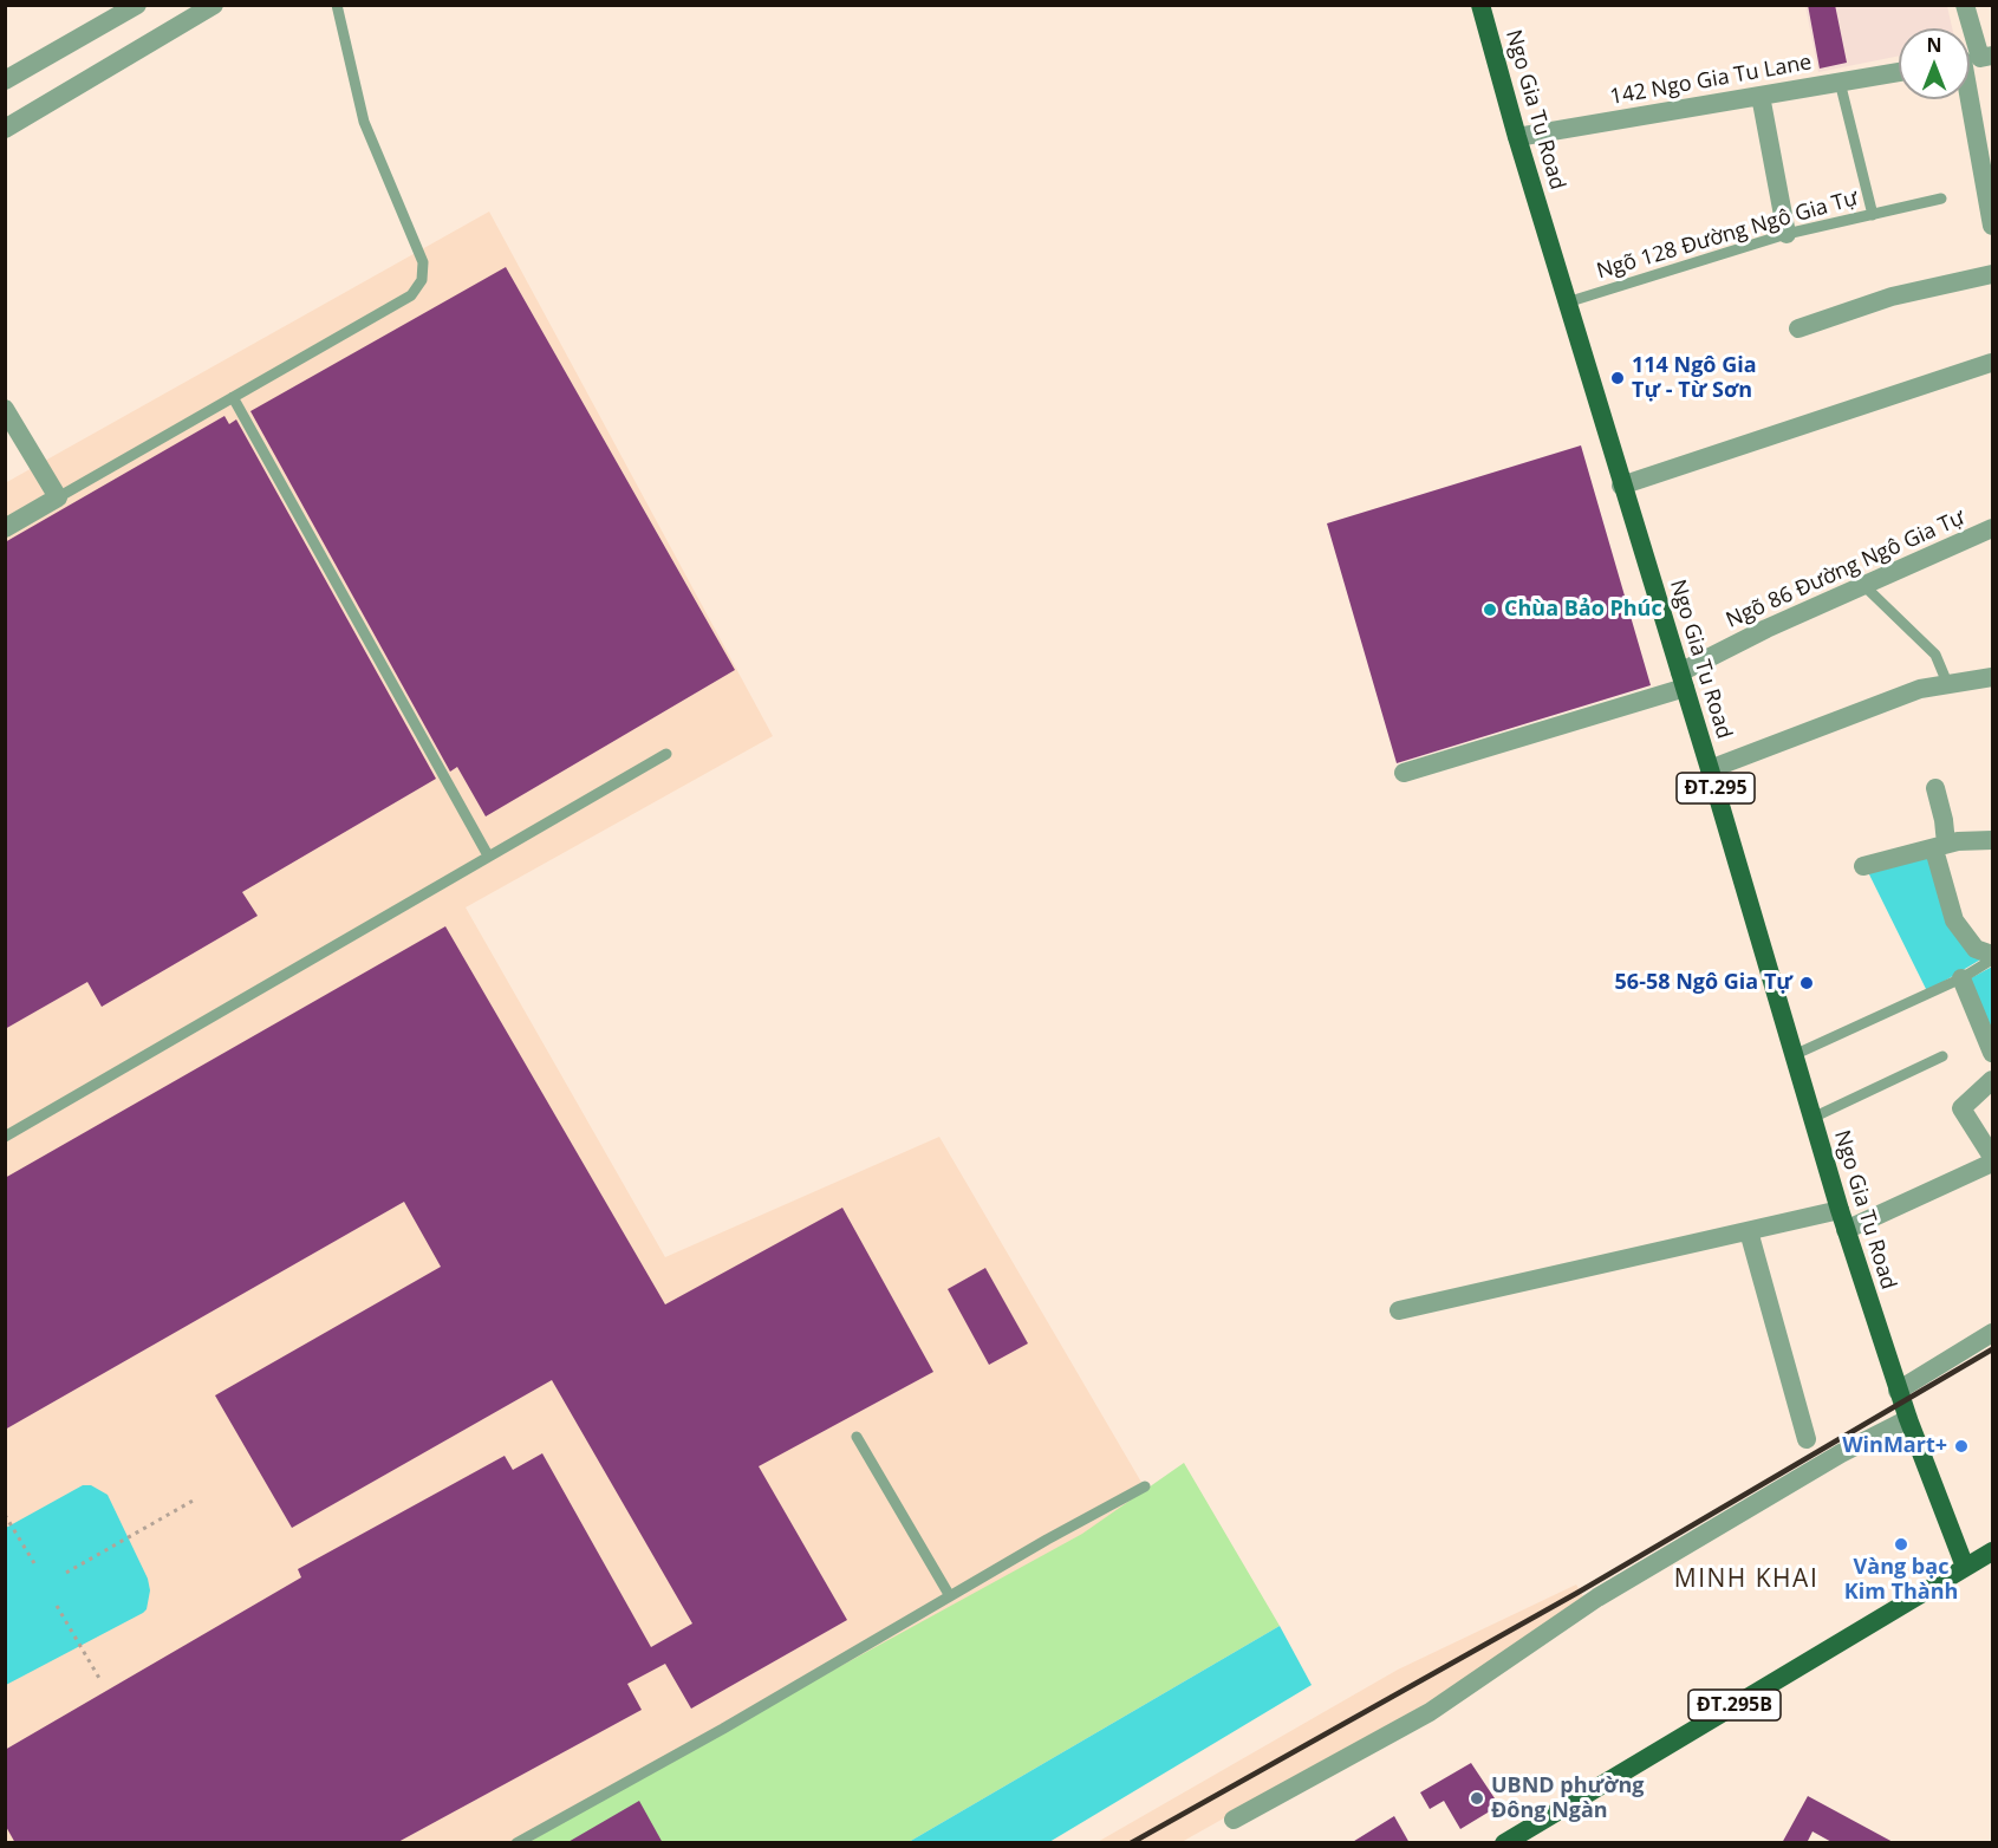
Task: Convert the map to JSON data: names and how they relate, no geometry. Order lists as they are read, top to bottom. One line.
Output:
{"streets":{"main road":["Ngo Gia Tu Road","ĐT.295","ĐT.295B"],"street":["142 Ngo Gia Tu Lane","Ngõ 86 Đường Ngô Gia Tự"],"lane":["Ngõ 128 Đường Ngô Gia Tự"]},"crossings":[["142 Ngo Gia Tu Lane","Ngo Gia Tu Road"],["Ngo Gia Tu Road","Ngõ 128 Đường Ngô Gia Tự"],["Ngo Gia Tu Road","Ngõ 86 Đường Ngô Gia Tự"],["Ngo Gia Tu Road","ĐT.295B"]],"districts":["MINH KHAI"],"places":["114 Ngô Gia Tự - Từ Sơn","Chùa Bảo Phúc","56-58 Ngô Gia Tự","WinMart+","Vàng bạc Kim Thành","UBND phường Đông Ngàn"],"north":"top"}
